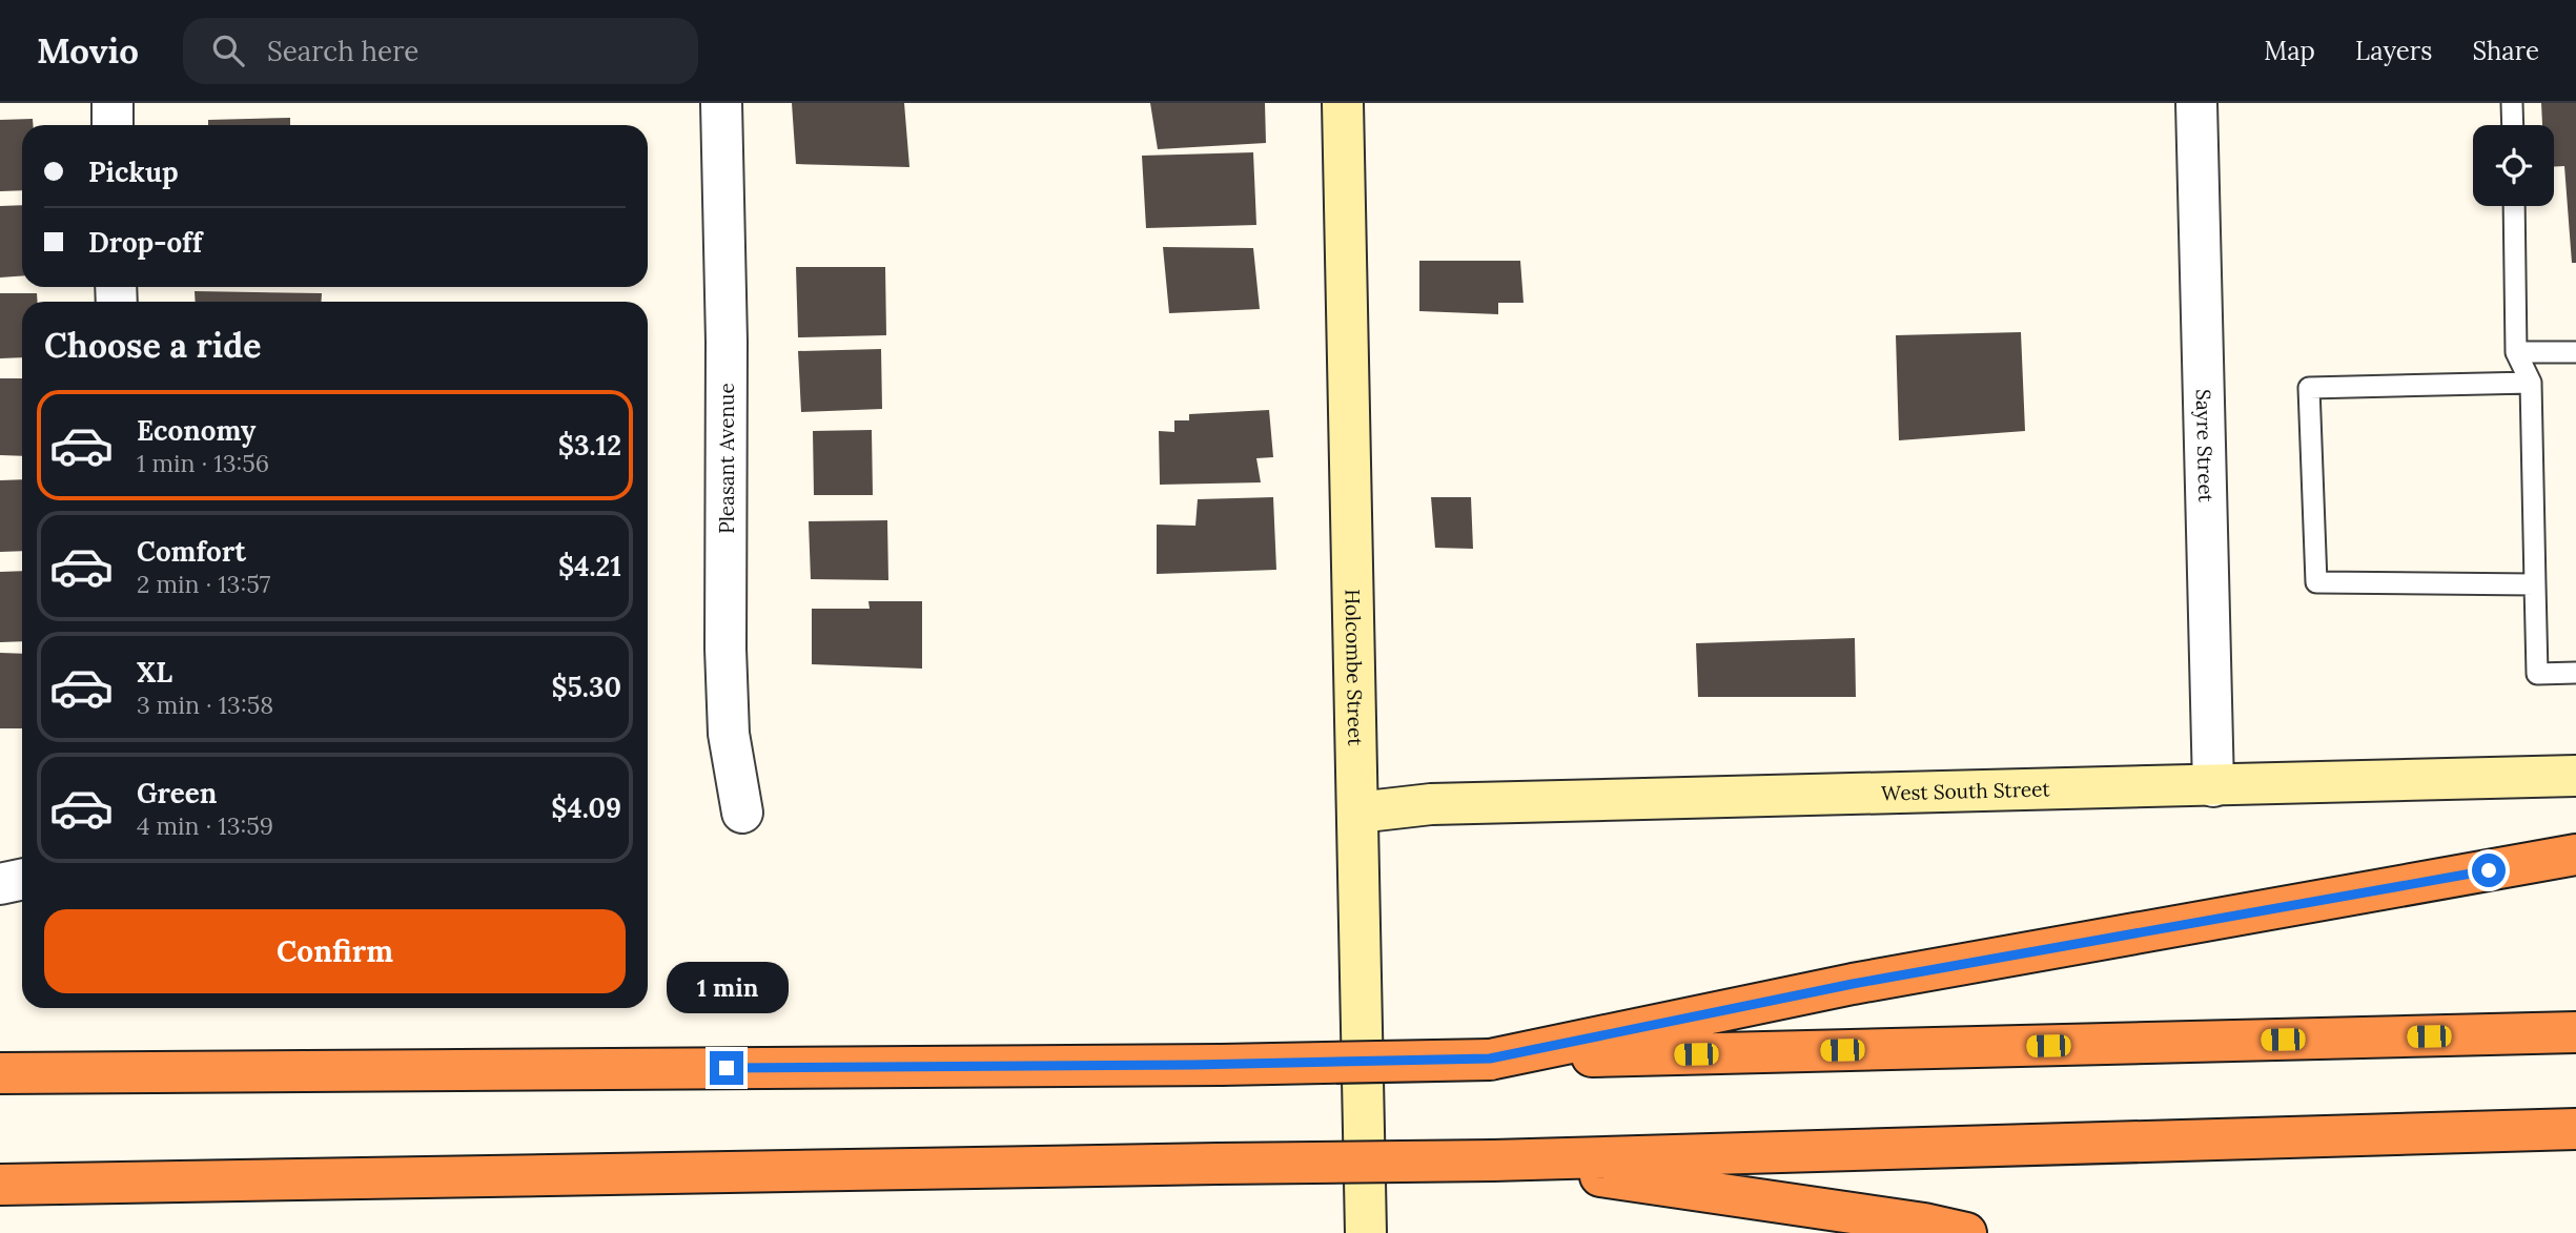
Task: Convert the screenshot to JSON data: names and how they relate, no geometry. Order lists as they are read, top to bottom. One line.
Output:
{"streets":{"street":["Sayre Street","Pleasant Avenue","Holcombe Street","West South Street"]},"crossings":[["Sayre Street","West South Street"],["Holcombe Street","West South Street"]],"page":{"header":"Movio","search":"Search here","nav":["Map","Layers","Share"],"banner":["Pickup","Drop-off"],"heading":"Choose a ride","list":[{"name":"Economy","note":"1 min · 13:56","value":"$3.12"},{"name":"Comfort","note":"2 min · 13:57","value":"$4.21"},{"name":"XL","note":"3 min · 13:58","value":"$5.30"},{"name":"Green","note":"4 min · 13:59","value":"$4.09"}],"buttons":"Confirm","bubble":"1 min"}}
